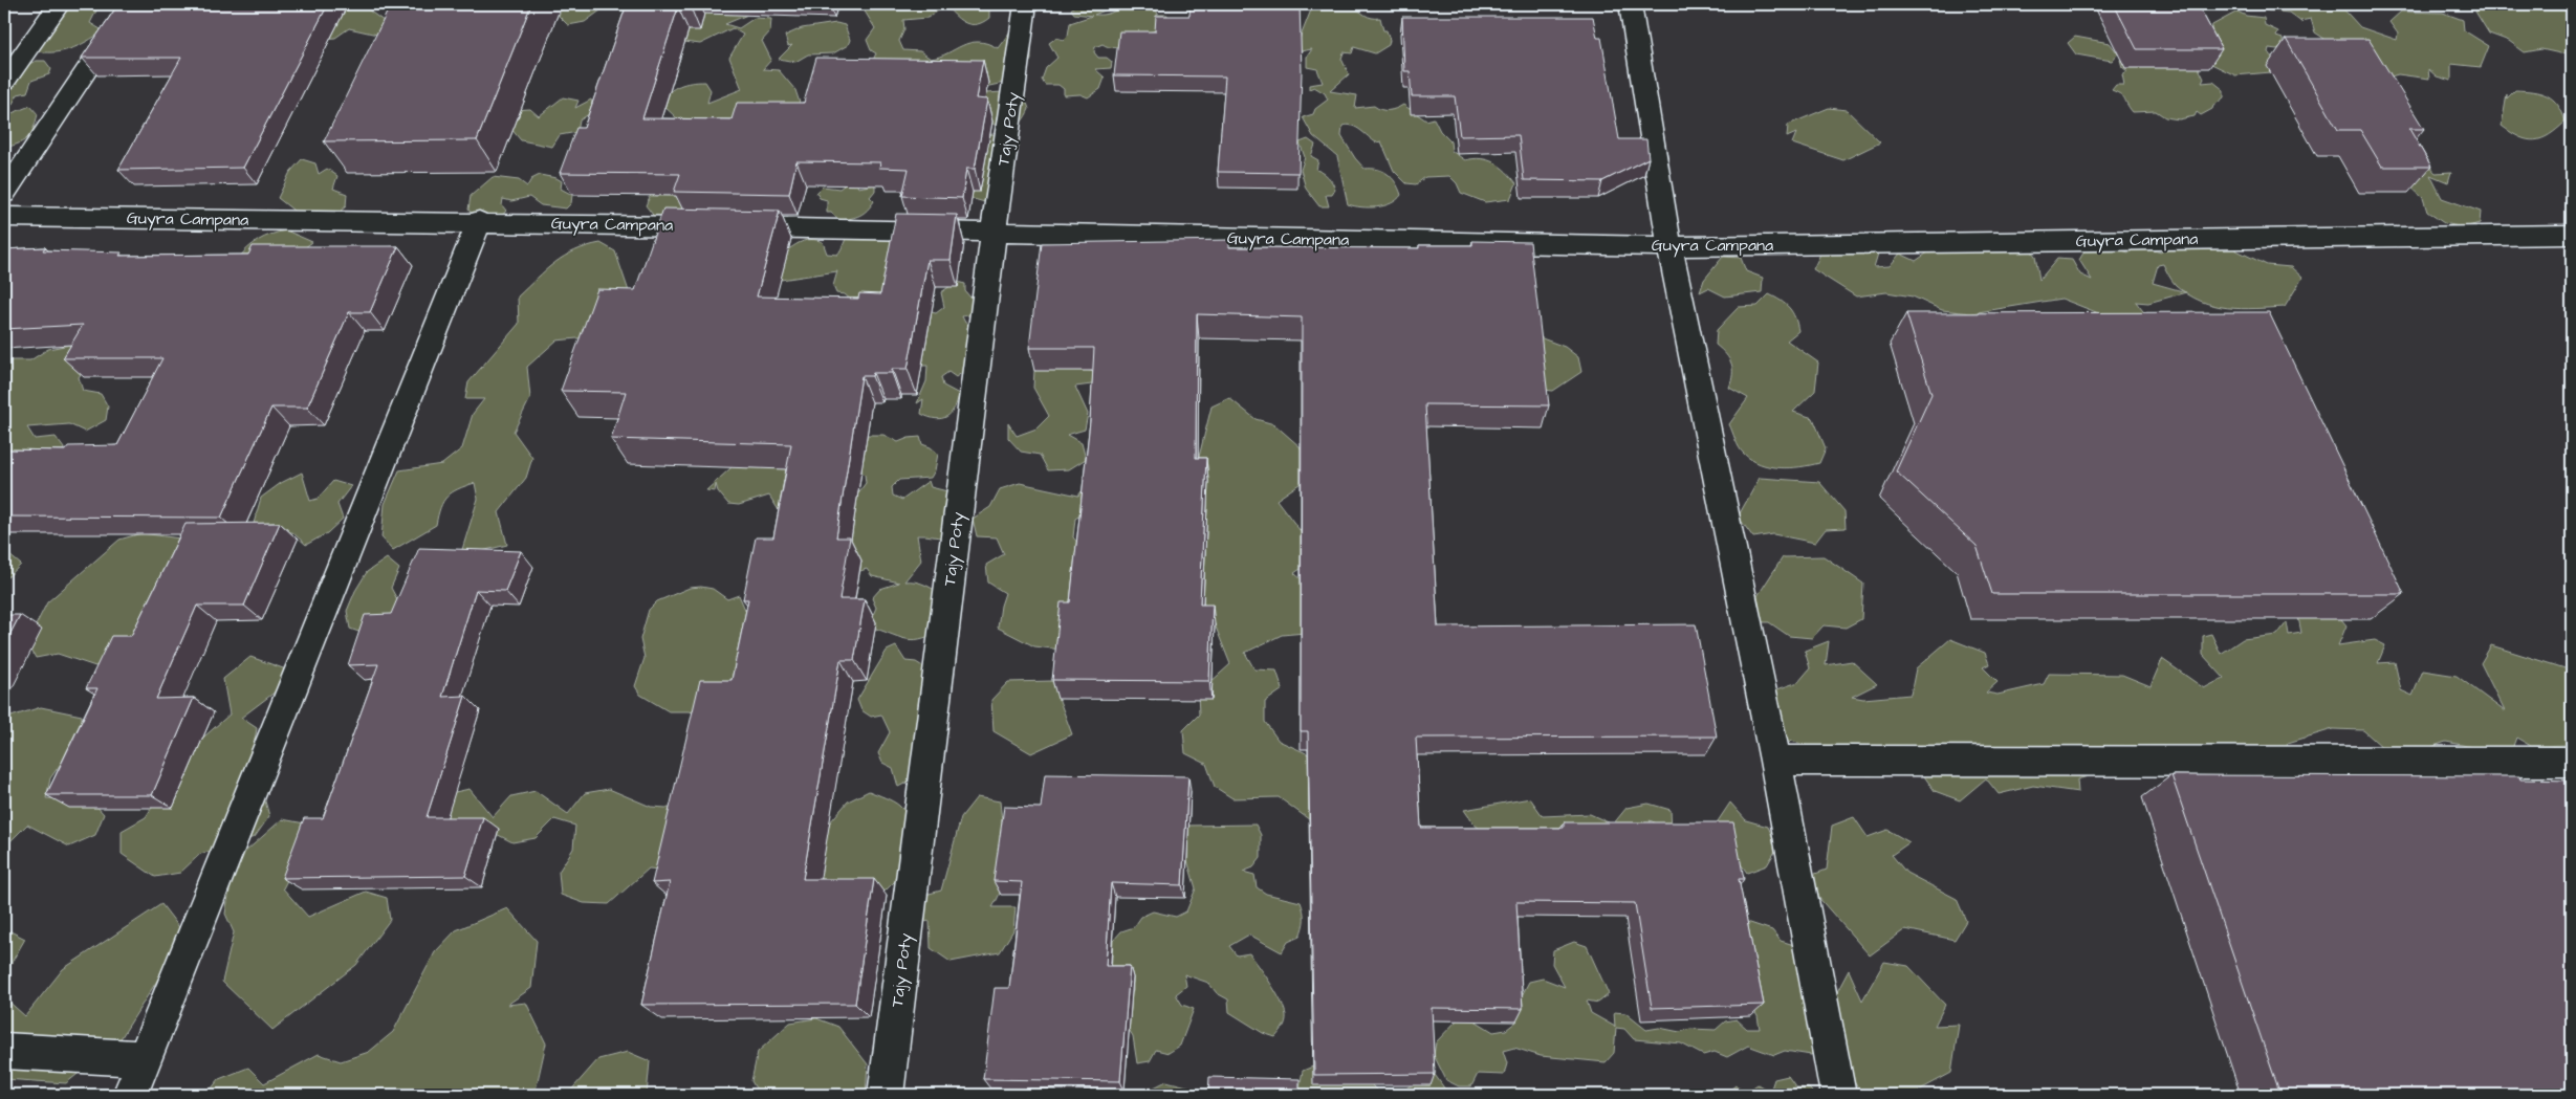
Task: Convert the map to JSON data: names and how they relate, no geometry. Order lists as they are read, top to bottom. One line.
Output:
{"streets":{"street":["Tajy Poty","Guyra Campana"]},"crossings":[["Tajy Poty","Guyra Campana"]]}
